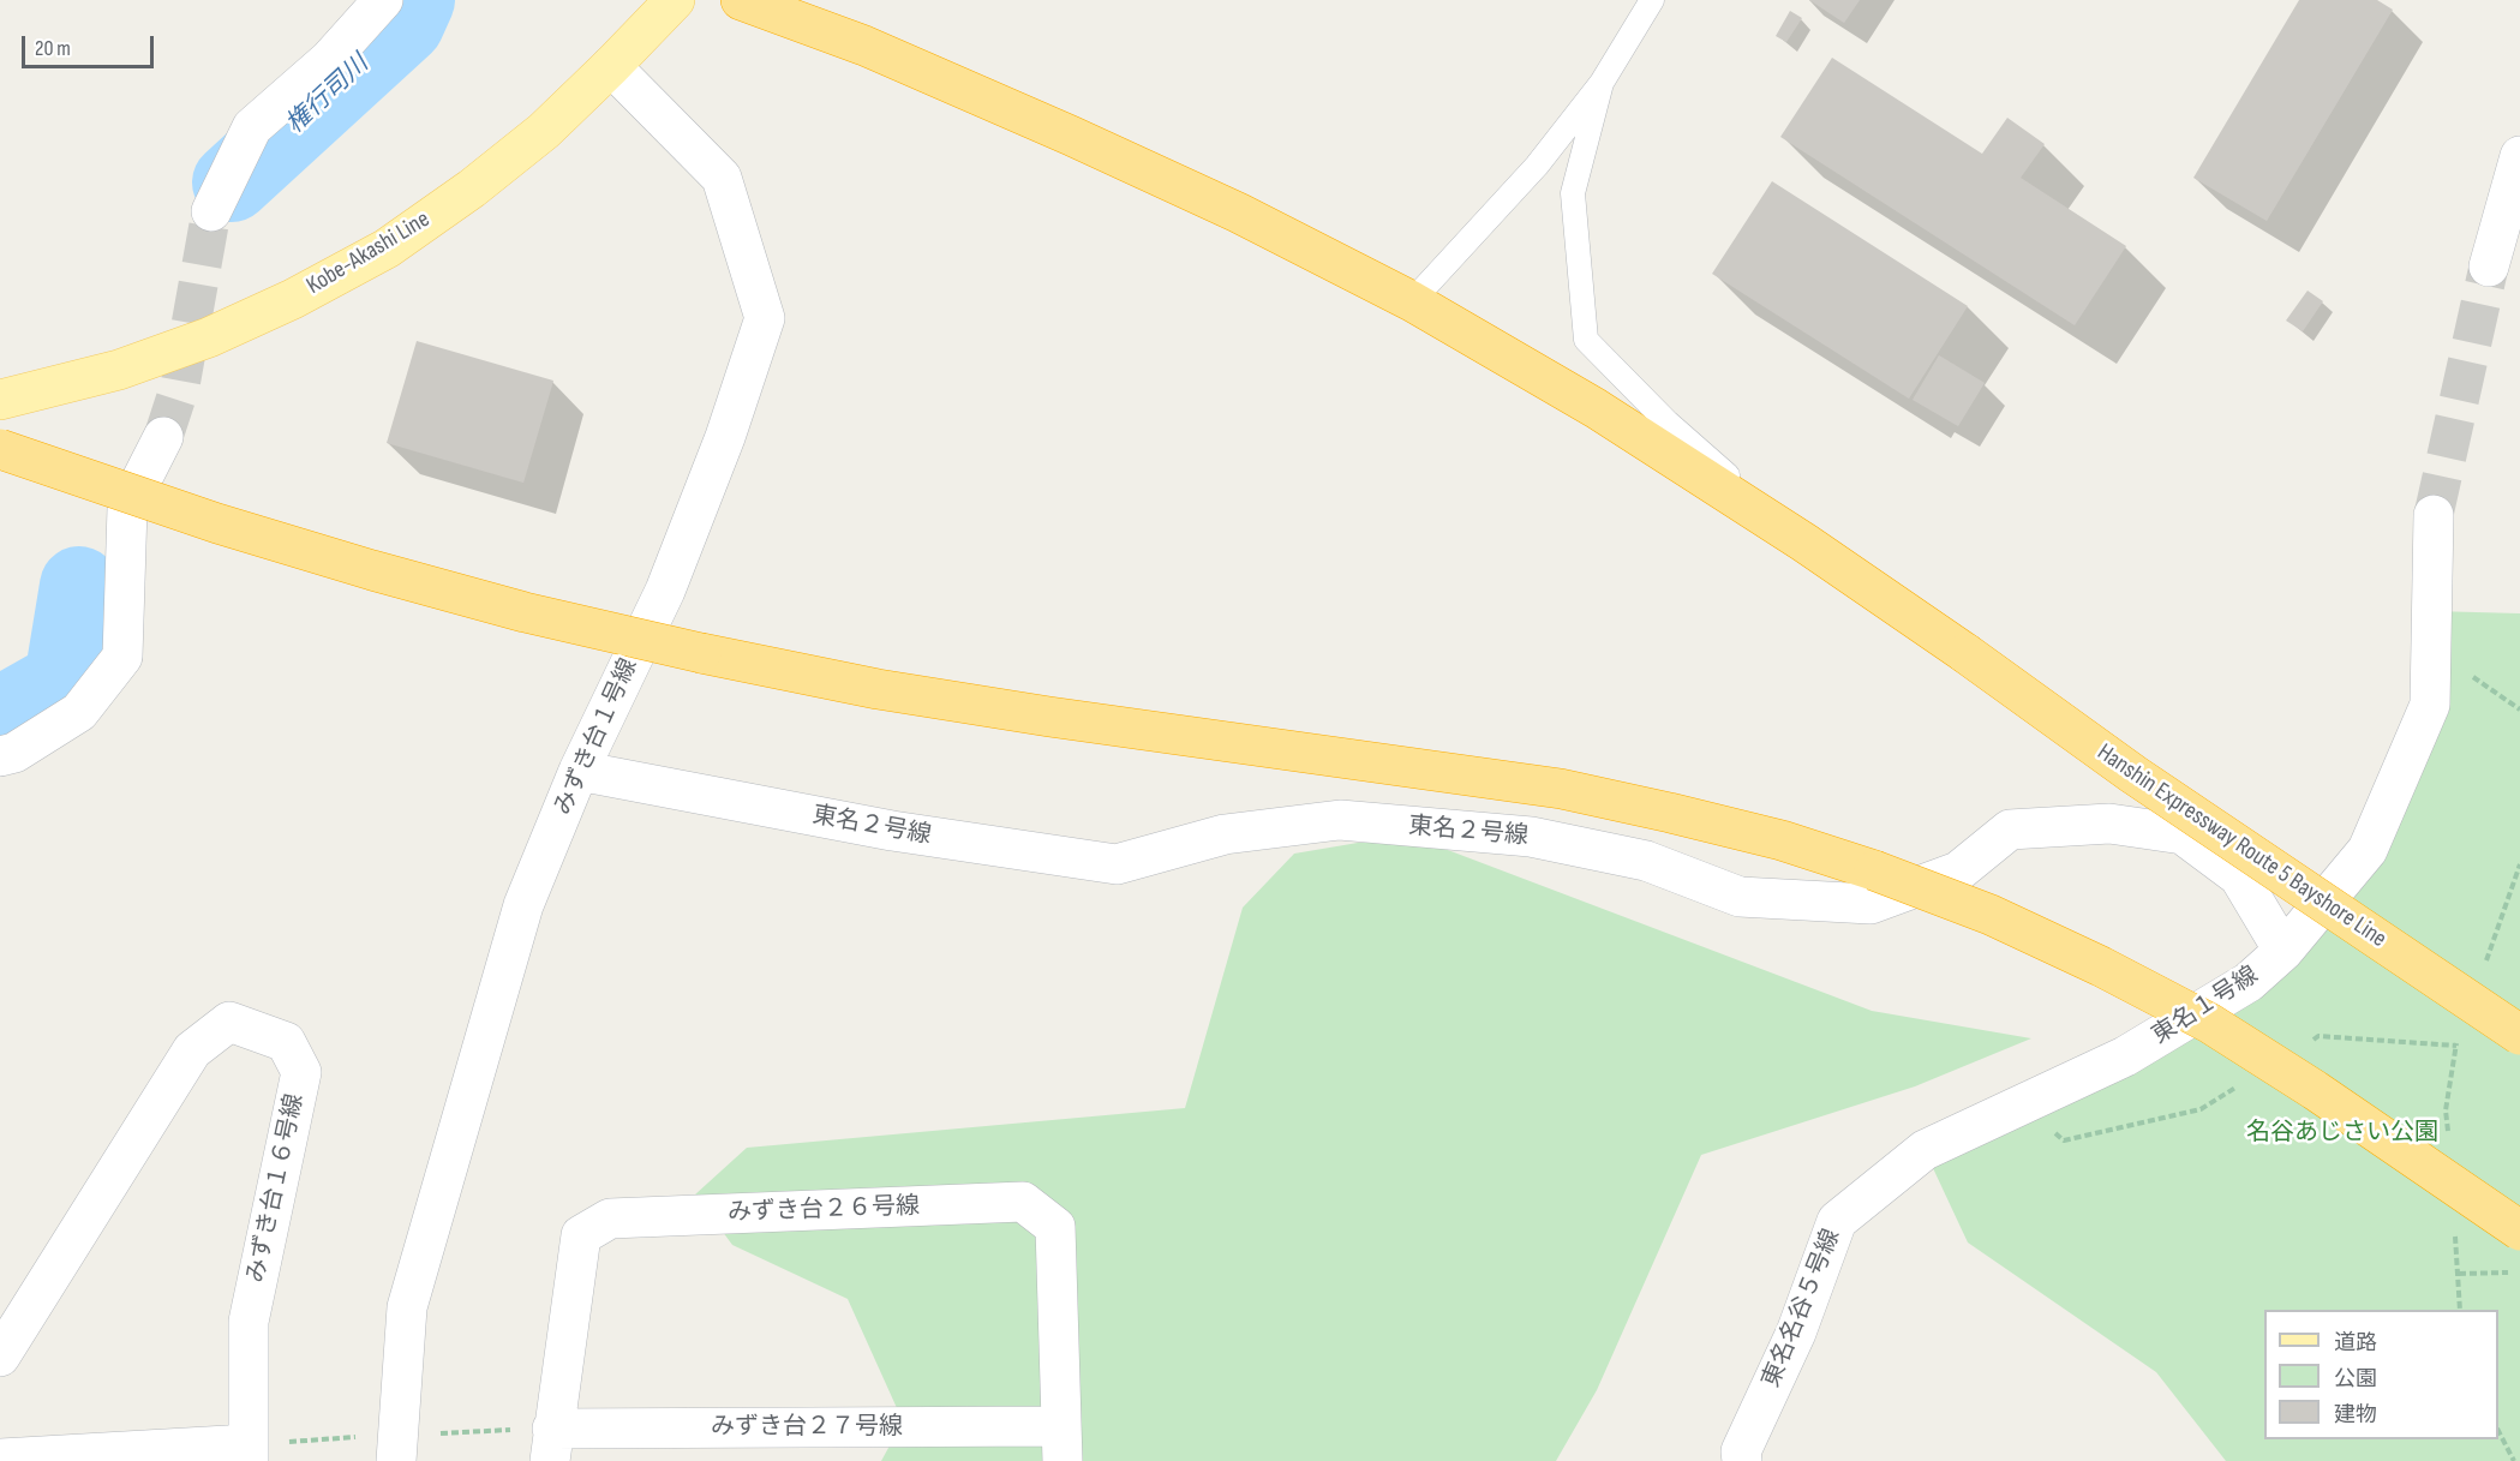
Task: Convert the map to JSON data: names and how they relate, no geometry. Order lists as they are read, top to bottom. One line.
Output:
{"streets":{"highway":["Hanshin Expressway Route 5 Bayshore Line"],"main road":["Kobe-Akashi Line"],"street":["みずき台１号線","東名２号線","東名１号線","みずき台１６号線","みずき台２６号線","東名名谷５号線","みずき台２７号線"]},"crossings":[["Kobe-Akashi Line","みずき台１号線"],["みずき台１号線","東名２号線"],["東名２号線","東名１号線"],["東名１号線","東名名谷５号線"],["みずき台２６号線","みずき台２７号線"]],"water":["権行司川"],"parks":["名谷あじさい公園"],"legend":["道路","公園","建物"],"scale_bar":"20 m"}
